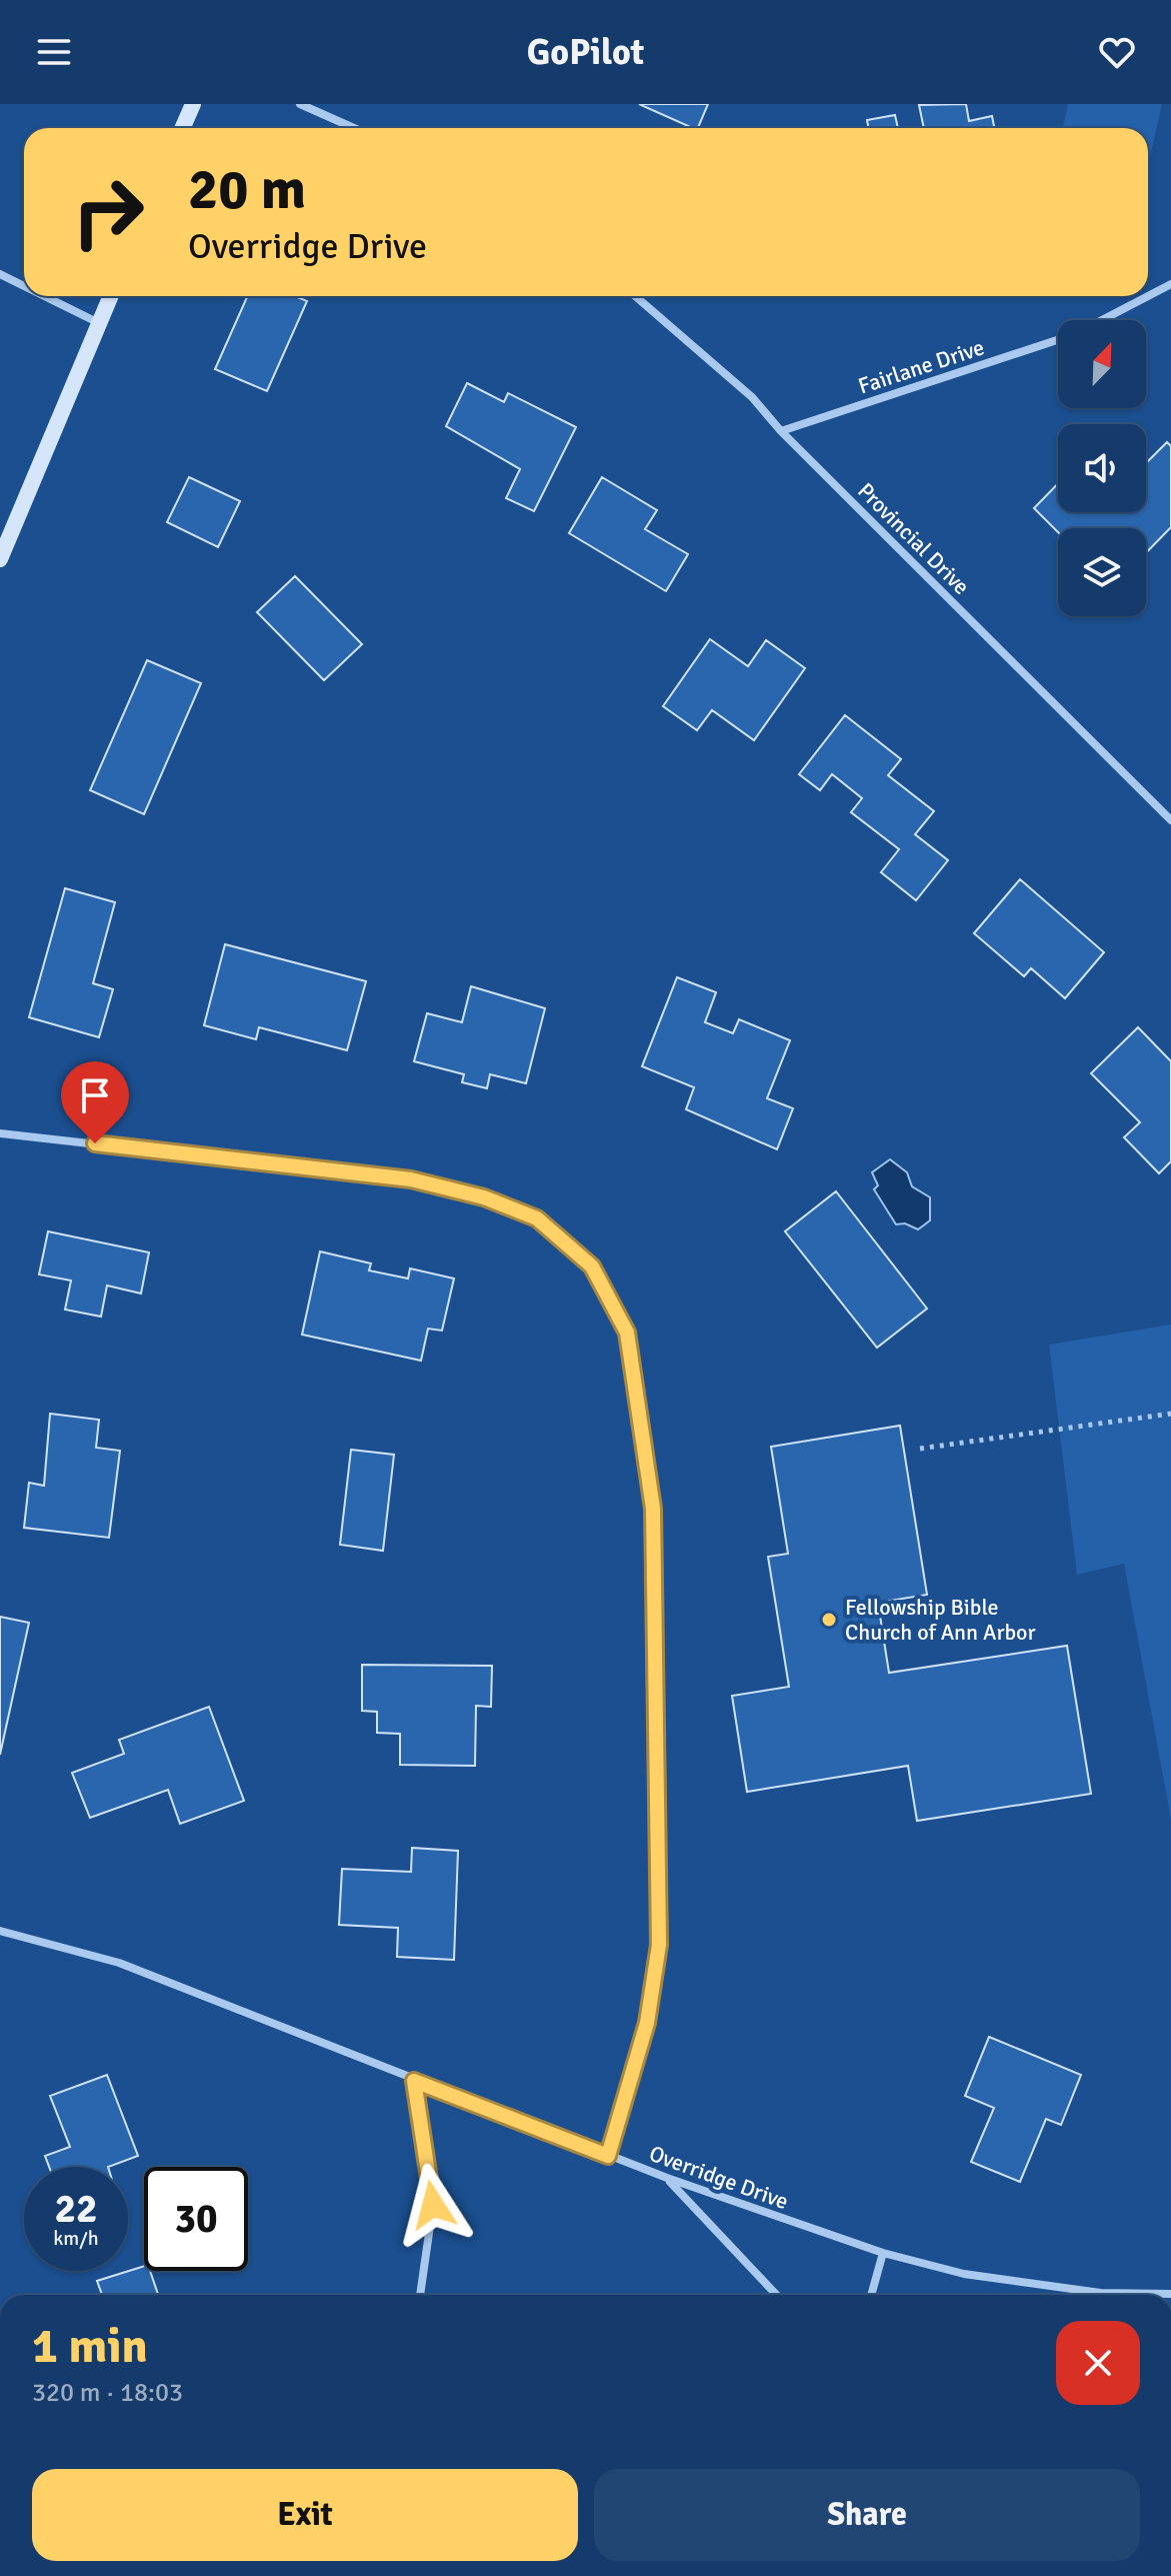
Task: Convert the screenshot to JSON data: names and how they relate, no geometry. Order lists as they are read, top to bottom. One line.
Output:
{"streets":{"street":["Fairlane Drive","Provincial Drive","Overridge Drive"]},"crossings":[["Fairlane Drive","Provincial Drive"]],"places":["Fellowship Bible Church of Ann Arbor"],"north":"top right","page":{"header":"GoPilot","turn":["20 m","Overridge Drive"],"speed":"22 km/h","limit":"30","heading":["1 min","320 m · 18:03"],"buttons":["Exit","Share"]}}
